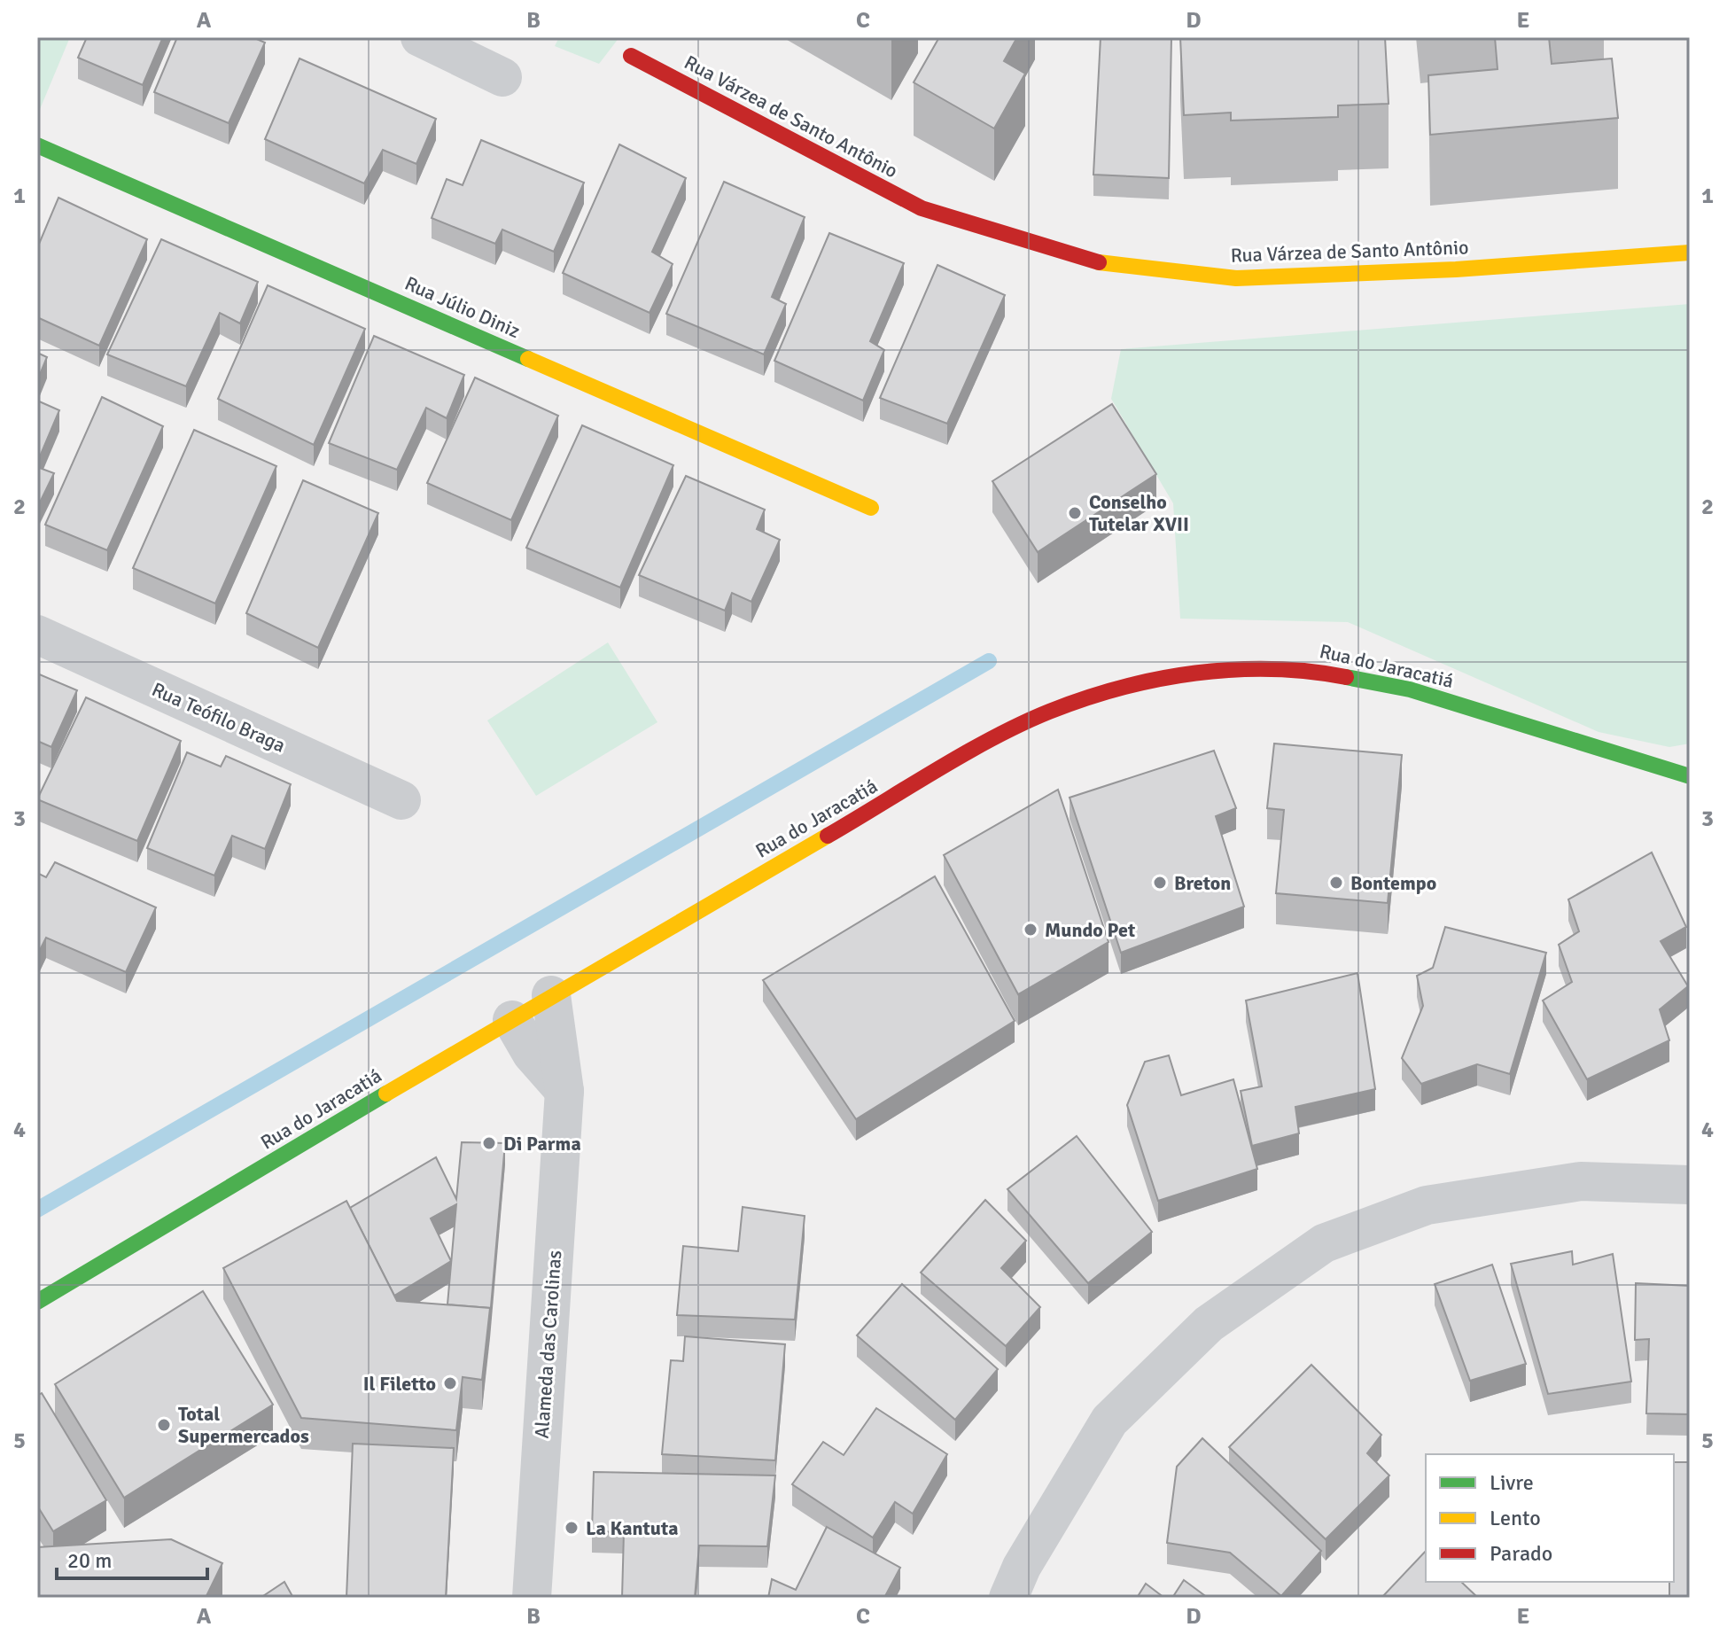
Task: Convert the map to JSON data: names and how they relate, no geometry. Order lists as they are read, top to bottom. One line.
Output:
{"streets":{"street":["Rua Várzea de Santo Antônio","Rua Júlio Diniz","Rua do Jaracatiá","Rua Teófilo Braga","Alameda das Carolinas"]},"crossings":[["Rua do Jaracatiá","Alameda das Carolinas"]],"places":["Conselho Tutelar XVII","Breton","Bontempo","Mundo Pet","Di Parma","Il Filetto","Total Supermercados","La Kantuta"],"legend":["Livre","Lento","Parado"],"scale_bar":"20 m","grid":{"columns":["A","B","C","D","E"],"rows":["1","2","3","4","5"]}}
